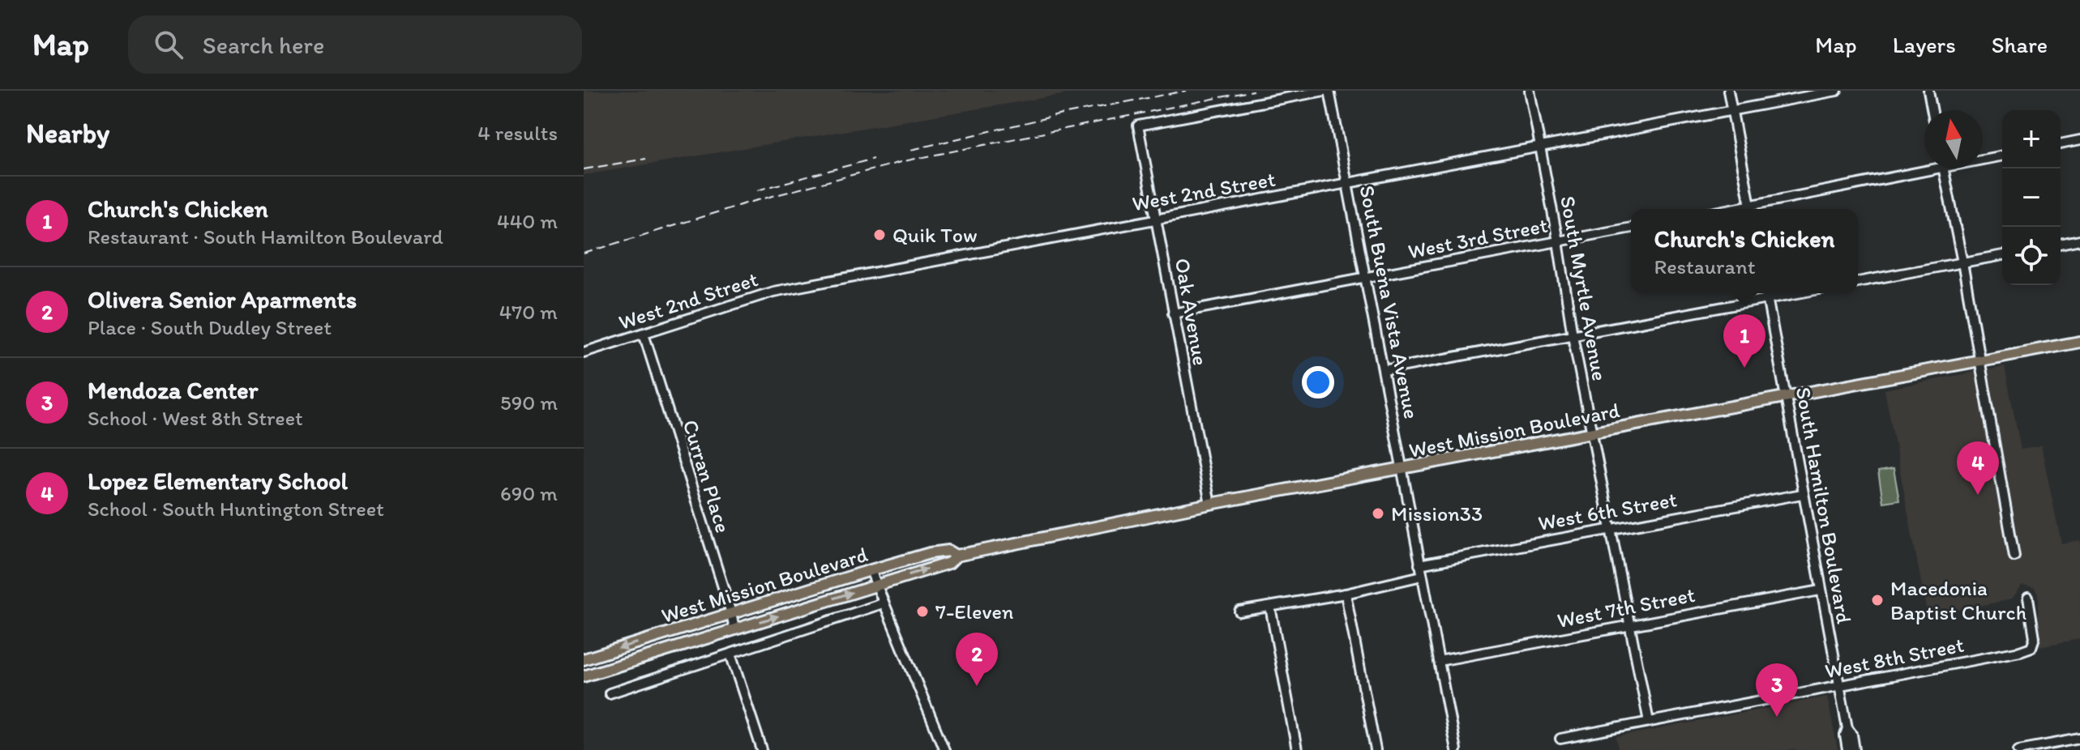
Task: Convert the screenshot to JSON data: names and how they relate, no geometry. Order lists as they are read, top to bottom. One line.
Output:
{"streets":{"main road":["West Mission Boulevard"],"street":["West 2nd Street","West 3rd Street","South Myrtle Avenue","South Buena Vista Avenue","Oak Avenue","Curran Place","South Hamilton Boulevard","West 6th Street","West 7th Street","West 8th Street"]},"crossings":[["West 2nd Street","South Myrtle Avenue"],["West 2nd Street","South Buena Vista Avenue"],["West 2nd Street","Oak Avenue"],["West 2nd Street","Curran Place"],["West 3rd Street","South Myrtle Avenue"],["West 3rd Street","South Buena Vista Avenue"],["West 3rd Street","Oak Avenue"],["South Myrtle Avenue","West Mission Boulevard"],["South Myrtle Avenue","West 6th Street"],["South Myrtle Avenue","West 7th Street"],["South Myrtle Avenue","West 8th Street"],["South Buena Vista Avenue","West Mission Boulevard"],["South Buena Vista Avenue","West 6th Street"],["South Buena Vista Avenue","West 7th Street"],["Oak Avenue","West Mission Boulevard"],["West Mission Boulevard","Curran Place"],["West Mission Boulevard","South Hamilton Boulevard"],["South Hamilton Boulevard","West 6th Street"],["South Hamilton Boulevard","West 7th Street"],["South Hamilton Boulevard","West 8th Street"]],"places":["Quik Tow","Mission33","Macedonia Baptist Church","7-Eleven"],"north":"top","page":{"header":"Map","search":"Search here","nav":["Map","Layers","Share"],"heading":["Nearby","4 results"],"map_buttons":["+","−"],"list":[{"mark":"1","name":"Church's Chicken","note":"Restaurant · South Hamilton Boulevard","value":"440 m"},{"mark":"2","name":"Olivera Senior Aparments","note":"Place · South Dudley Street","value":"470 m"},{"mark":"3","name":"Mendoza Center","note":"School · West 8th Street","value":"590 m"},{"mark":"4","name":"Lopez Elementary School","note":"School · South Huntington Street","value":"690 m"}],"popup":["Church's Chicken","Restaurant"],"pins":["1","4","2","3"]}}
